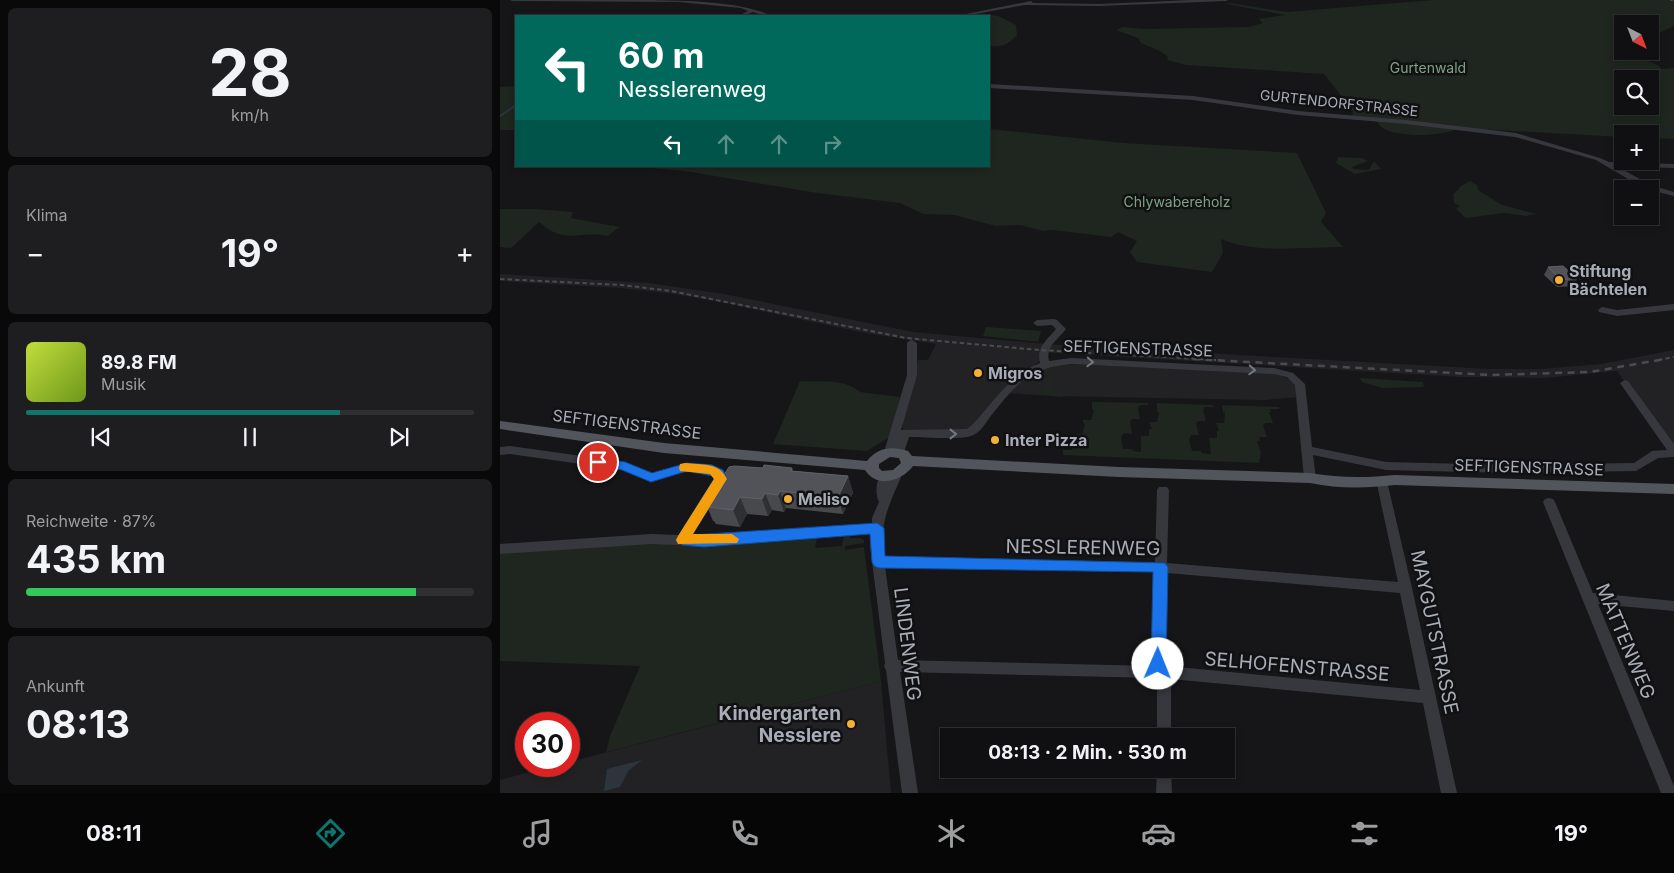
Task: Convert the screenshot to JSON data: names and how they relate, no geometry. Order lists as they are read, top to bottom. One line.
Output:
{"streets":{"main road":["SEFTIGENSTRASSE"],"street":["GURTENDORFSTRASSE","NESSLERENWEG","MAYGUTSTRASSE","MATTENWEG","LINDENWEG","SELHOFENSTRASSE"]},"crossings":[["SEFTIGENSTRASSE","MAYGUTSTRASSE"],["SEFTIGENSTRASSE","LINDENWEG"],["NESSLERENWEG","MAYGUTSTRASSE"],["NESSLERENWEG","LINDENWEG"],["MAYGUTSTRASSE","SELHOFENSTRASSE"],["LINDENWEG","SELHOFENSTRASSE"]],"parks":["Gurtenwald","Chlywabereholz"],"places":["Stiftung Bächtelen","Migros","Inter Pizza","Meliso","Kindergarten Nesslere"],"north":"bottom right","page":{"tile":[["28","km/h"],"Klima",["Reichweite · 87%","435 km"],["Ankunft","08:13"]],"map_buttons":["+","−"],"turn":["60 m","Nesslerenweg"],"heat":["−","19°","+"],"song":["89.8 FM","Musik"],"limit":"30","trip":"08:13 · 2 Min. · 530 m","tabs":["08:11","19°"]}}
